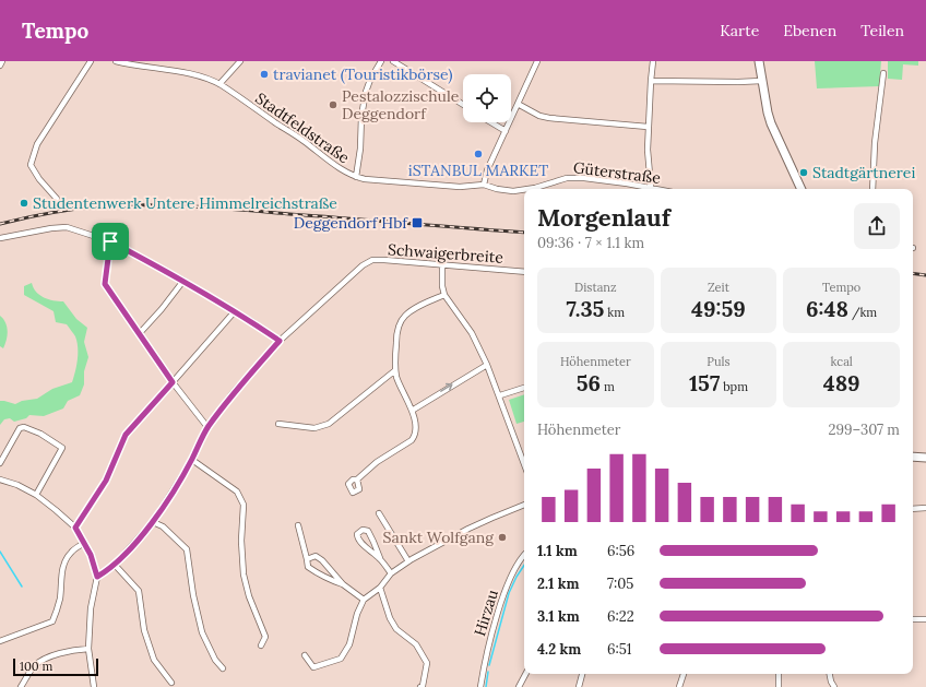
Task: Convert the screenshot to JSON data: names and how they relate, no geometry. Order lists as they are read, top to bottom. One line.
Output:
{"streets":{"street":["Stadtfeldstraße","Güterstraße","Schwaigerbreite","Hirzau"]},"crossings":[["Stadtfeldstraße","Güterstraße"]],"places":{"other":["travianet (Touristikbörse)","Pestalozzischule Deggendorf","iSTANBUL MARKET","Stadtgärtnerei","Studentenwerk Untere Himmelreichstraße","Sankt Wolfgang"],"transit":["Deggendorf Hbf"]},"scale_bar":"100 m","page":{"header":"Tempo","nav":["Karte","Ebenen","Teilen"],"heading":["Morgenlauf","09:36 · 7 × 1.1 km"],"stats":[["Distanz","7.35 km"],["Zeit","49:59"],["Tempo","6:48 /km"],["Höhenmeter","56 m"],["Puls","157 bpm"],["kcal","489"]],"chart":["Höhenmeter","299–307 m"],"list":[{"name":"1.1 km","note":"6:56"},{"name":"2.1 km","note":"7:05"},{"name":"3.1 km","note":"6:22"},{"name":"4.2 km","note":"6:51"}],"scale":"100 m"}}
